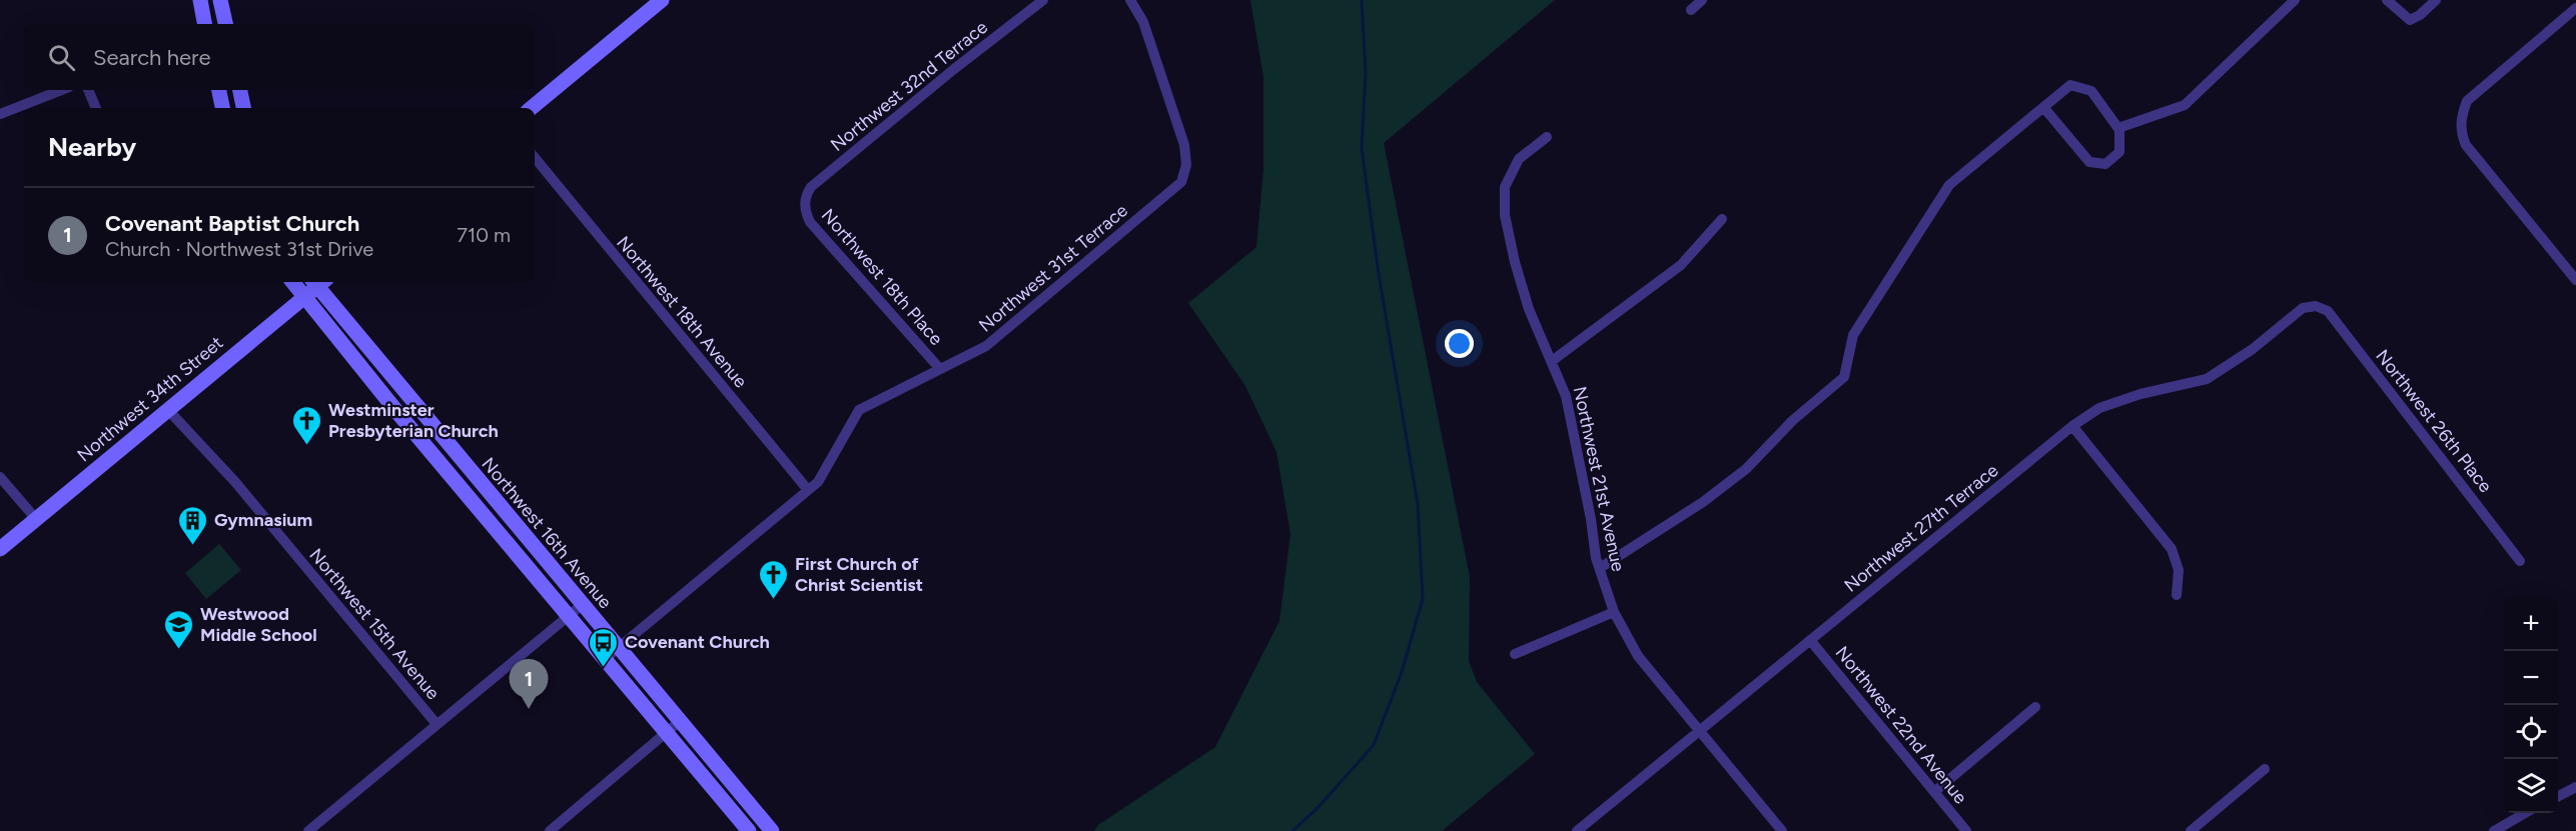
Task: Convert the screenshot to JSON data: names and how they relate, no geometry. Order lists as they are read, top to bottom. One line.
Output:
{"streets":{"main road":["Northwest 34th Street","Northwest 16th Avenue"],"street":["Northwest 32nd Terrace","Northwest 31st Terrace","Northwest 18th Place","Northwest 18th Avenue","Northwest 26th Place","Northwest 21st Avenue","Northwest 27th Terrace","Northwest 15th Avenue","Northwest 22nd Avenue"]},"crossings":[["Northwest 32nd Terrace","Northwest 18th Place"],["Northwest 31st Terrace","Northwest 18th Place"],["Northwest 31st Terrace","Northwest 18th Avenue"],["Northwest 31st Terrace","Northwest 16th Avenue"],["Northwest 34th Street","Northwest 16th Avenue"],["Northwest 34th Street","Northwest 15th Avenue"],["Northwest 26th Place","Northwest 27th Terrace"],["Northwest 21st Avenue","Northwest 27th Terrace"],["Northwest 27th Terrace","Northwest 22nd Avenue"]],"places":{"church":["Westminster Presbyterian Church","First Church of Christ Scientist"],"building":["Gymnasium"],"school or university":["Westwood Middle School"],"bus stop":["Covenant Church"]},"page":{"search":"Search here","heading":"Nearby","list":[{"mark":"1","name":"Covenant Baptist Church","note":"Church · Northwest 31st Drive","value":"710 m"}],"map_buttons":["+","−"],"pins":"1"}}
